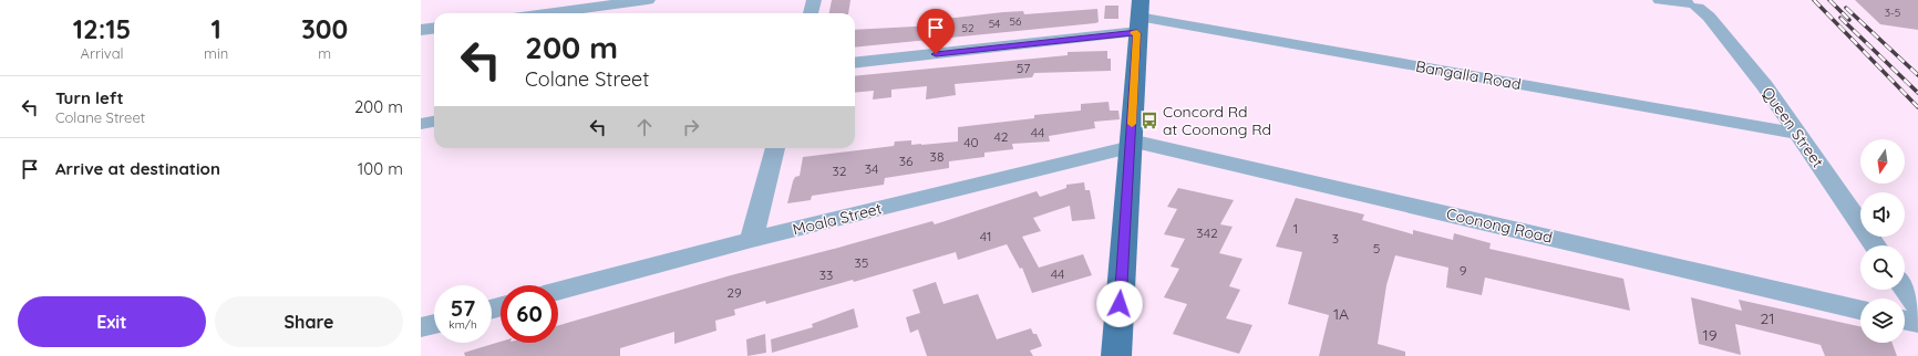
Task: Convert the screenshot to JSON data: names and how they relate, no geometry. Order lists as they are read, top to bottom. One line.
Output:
{"streets":{"street":["Bangalla Road","Queen Street","Moala Street","Coonong Road"]},"crossings":[["Bangalla Road","Queen Street"],["Moala Street","Coonong Road"]],"places":{"bus stop":["Concord Rd at Coonong Rd"]},"house_numbers":["3-5","56","54","52","57","44","42","40","38","36","34","32","1","342","41","3","5","35","9","44","33","29","1A","21","19"],"north":"bottom","page":{"eta":["12:15","Arrival","1","min","300","m"],"turn":["200 m","Colane Street"],"list":[{"name":"Turn left","note":"Colane Street","value":"200 m"},{"name":"Arrive at destination","value":"100 m"}],"speed":"57 km/h","limit":"60","buttons":["Exit","Share"]}}
